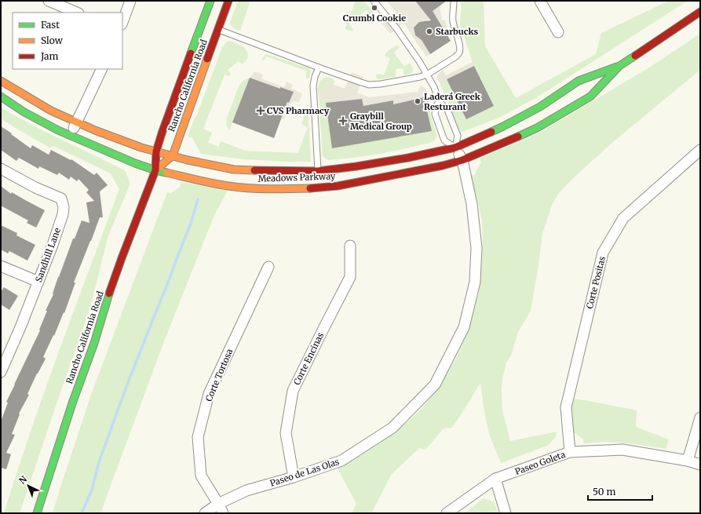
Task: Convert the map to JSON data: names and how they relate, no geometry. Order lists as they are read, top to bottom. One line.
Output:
{"streets":{"main road":["Rancho California Road","Meadows Parkway"],"street":["Sandhill Lane","Corte Positas","Corte Encinas","Corte Tortosa","Paseo Goleta","Paseo de Las Olas"]},"crossings":[["Rancho California Road","Meadows Parkway"],["Meadows Parkway","Paseo de Las Olas"],["Corte Positas","Paseo Goleta"],["Corte Encinas","Paseo de Las Olas"],["Corte Tortosa","Paseo de Las Olas"]],"places":{"other":["Crumbl Cookie","Starbucks","Laderá Greek Resturant"],"health":["CVS Pharmacy","Graybill Medical Group"]},"legend":["Fast","Slow","Jam"],"scale_bar":"50 m","north":"top left"}
